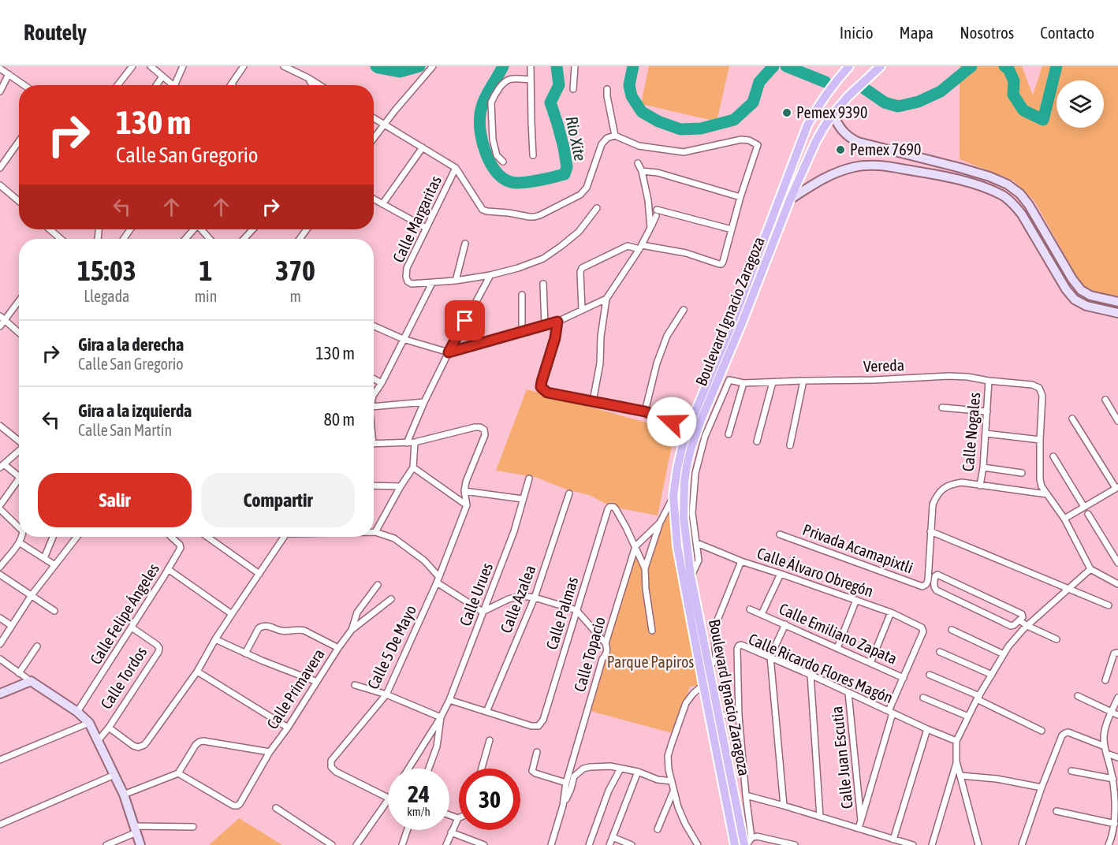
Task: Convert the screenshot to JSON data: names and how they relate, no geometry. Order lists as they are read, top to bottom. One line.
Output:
{"streets":{"main road":["Boulevard Ignacio Zaragoza"],"street":["Calle Margaritas","Vereda","Calle Nogales","Privada Acamapixtli","Calle Álvaro Obregón","Calle Urues","Calle Azalea","Calle Palmas","Calle Felipe Ángeles","Calle Emiliano Zapata","Calle 5 De Mayo","Calle Topacio","Calle Ricardo Flores Magón","Calle Tordos","Calle Primavera","Calle Juan Escutia"]},"crossings":[["Vereda","Calle Nogales"],["Vereda","Calle Álvaro Obregón"],["Calle Nogales","Privada Acamapixtli"],["Calle Álvaro Obregón","Calle Emiliano Zapata"],["Calle Azalea","Calle Palmas"],["Calle Palmas","Calle Topacio"],["Calle Felipe Ángeles","Calle Tordos"],["Calle Ricardo Flores Magón","Calle Juan Escutia"]],"water":["Rio Xite"],"parks":["Parque Papiros"],"places":["Pemex 9390","Pemex 7690"],"page":{"header":"Routely","nav":["Inicio","Mapa","Nosotros","Contacto"],"turn":["130 m","Calle San Gregorio"],"eta":["15:03","Llegada","1","min","370","m"],"list":[{"name":"Gira a la derecha","note":"Calle San Gregorio","value":"130 m"},{"name":"Gira a la izquierda","note":"Calle San Martín","value":"80 m"}],"buttons":["Salir","Compartir"],"speed":"24 km/h","limit":"30"}}
